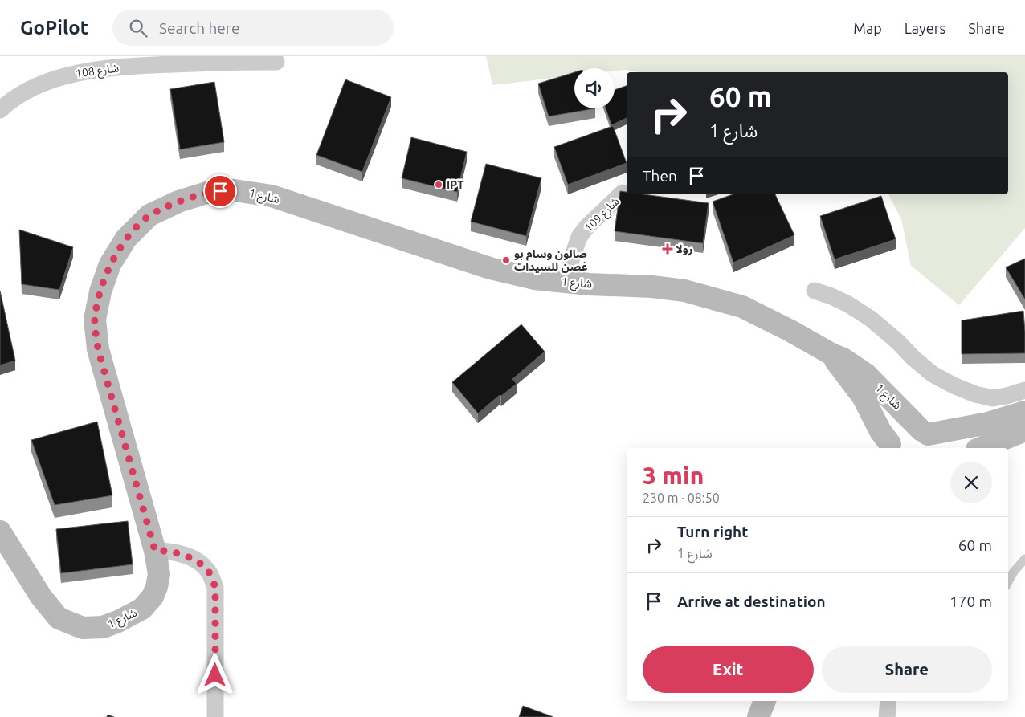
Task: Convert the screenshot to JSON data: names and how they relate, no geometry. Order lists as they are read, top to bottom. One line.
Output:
{"streets":{"main road":["شارع 1"],"street":["شارع 108","شارع 109"]},"crossings":[["شارع 1","شارع 109"]],"places":{"other":["IPT","صالون وسام بو غصن للسيدات"],"health":["رولا"]},"page":{"header":"GoPilot","search":"Search here","nav":["Map","Layers","Share"],"turn":["60 m","شارع 1"],"then":"Then","heading":["3 min","230 m · 08:50"],"list":[{"name":"Turn right","note":"شارع 1","value":"60 m"},{"name":"Arrive at destination","value":"170 m"}],"buttons":["Exit","Share"]}}
